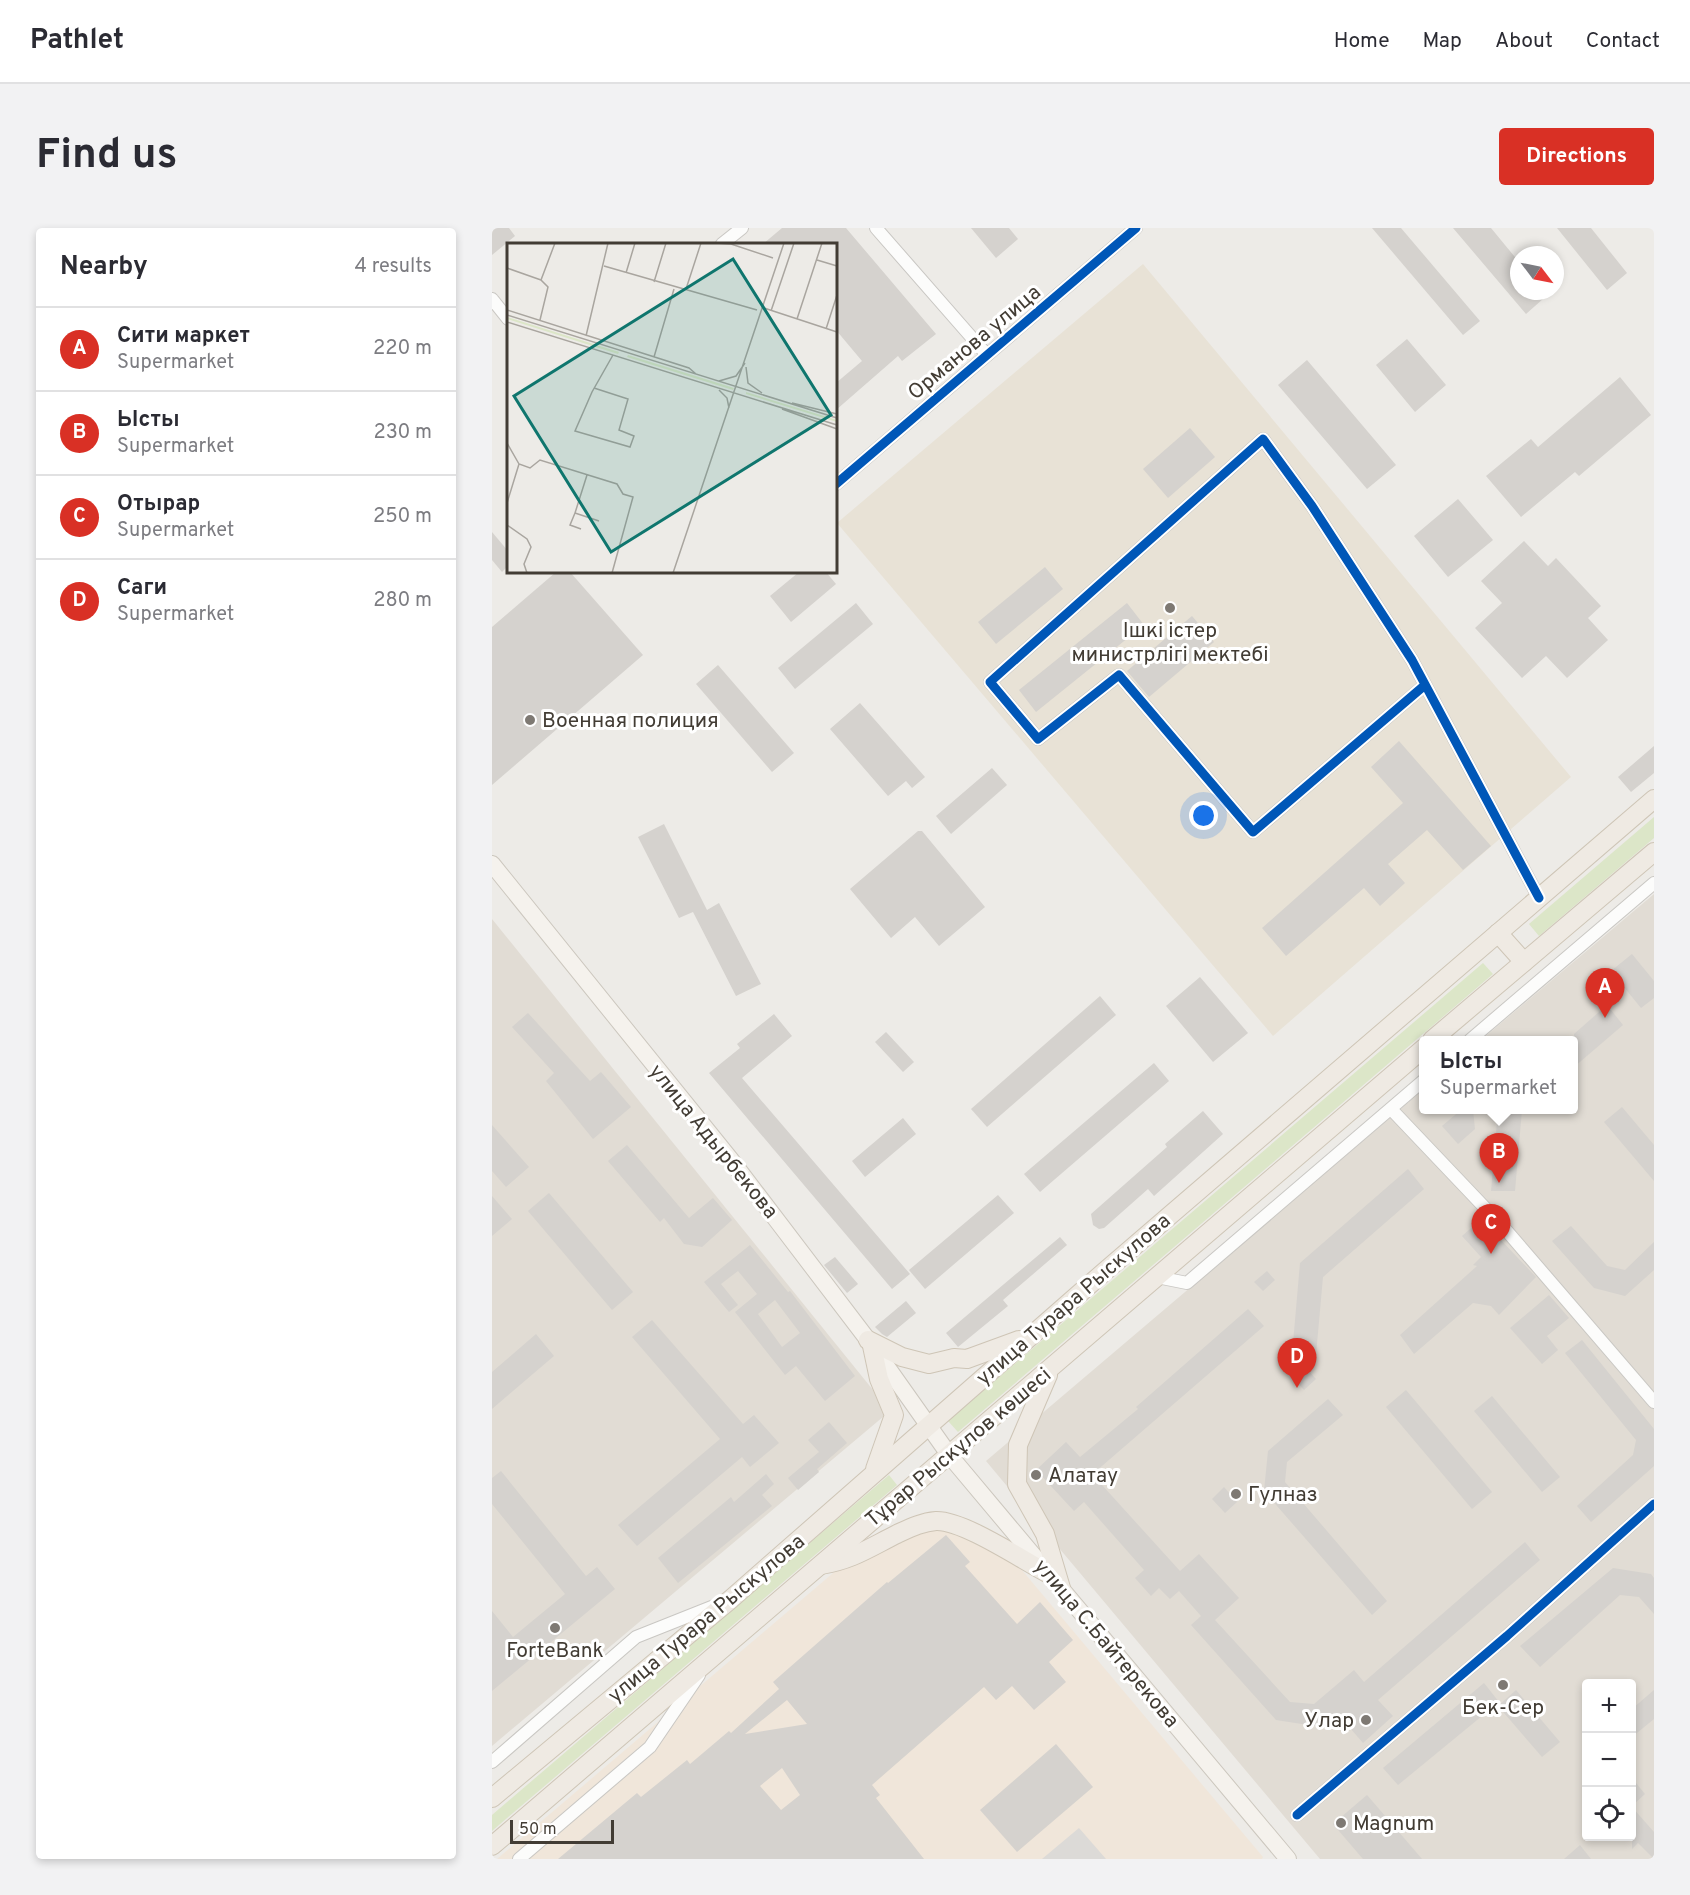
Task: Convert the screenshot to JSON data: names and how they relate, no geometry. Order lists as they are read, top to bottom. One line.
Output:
{"streets":{"main road":["улица Адырбекова","улица Турара Рыскулова","Тұрар Рыскұлов көшесі","улица С.Байтерекова"],"street":["Орманова улица"]},"crossings":[["улица Адырбекова","улица Турара Рыскулова"],["улица Адырбекова","улица С.Байтерекова"],["улица Турара Рыскулова","улица С.Байтерекова"],["Тұрар Рыскұлов көшесі","улица С.Байтерекова"]],"places":["Ішкі істер министрлігі мектебі","Военная полиция","Алатау","Гулназ","ForteBank","Бек-Сер","Улар","Magnum"],"scale_bar":"50 m","north":"bottom right","page":{"header":"Pathlet","nav":["Home","Map","About","Contact"],"buttons":"Directions","title":"Find us","heading":["Nearby","4 results"],"list":[{"mark":"A","name":"Сити маркет","note":"Supermarket","value":"220 m"},{"mark":"B","name":"Ысты","note":"Supermarket","value":"230 m"},{"mark":"C","name":"Отырар","note":"Supermarket","value":"250 m"},{"mark":"D","name":"Саги","note":"Supermarket","value":"280 m"}],"pins":["A","B","C","D"],"popup":["Ысты","Supermarket"],"map_buttons":["+","−"],"scale":"50 m"}}
